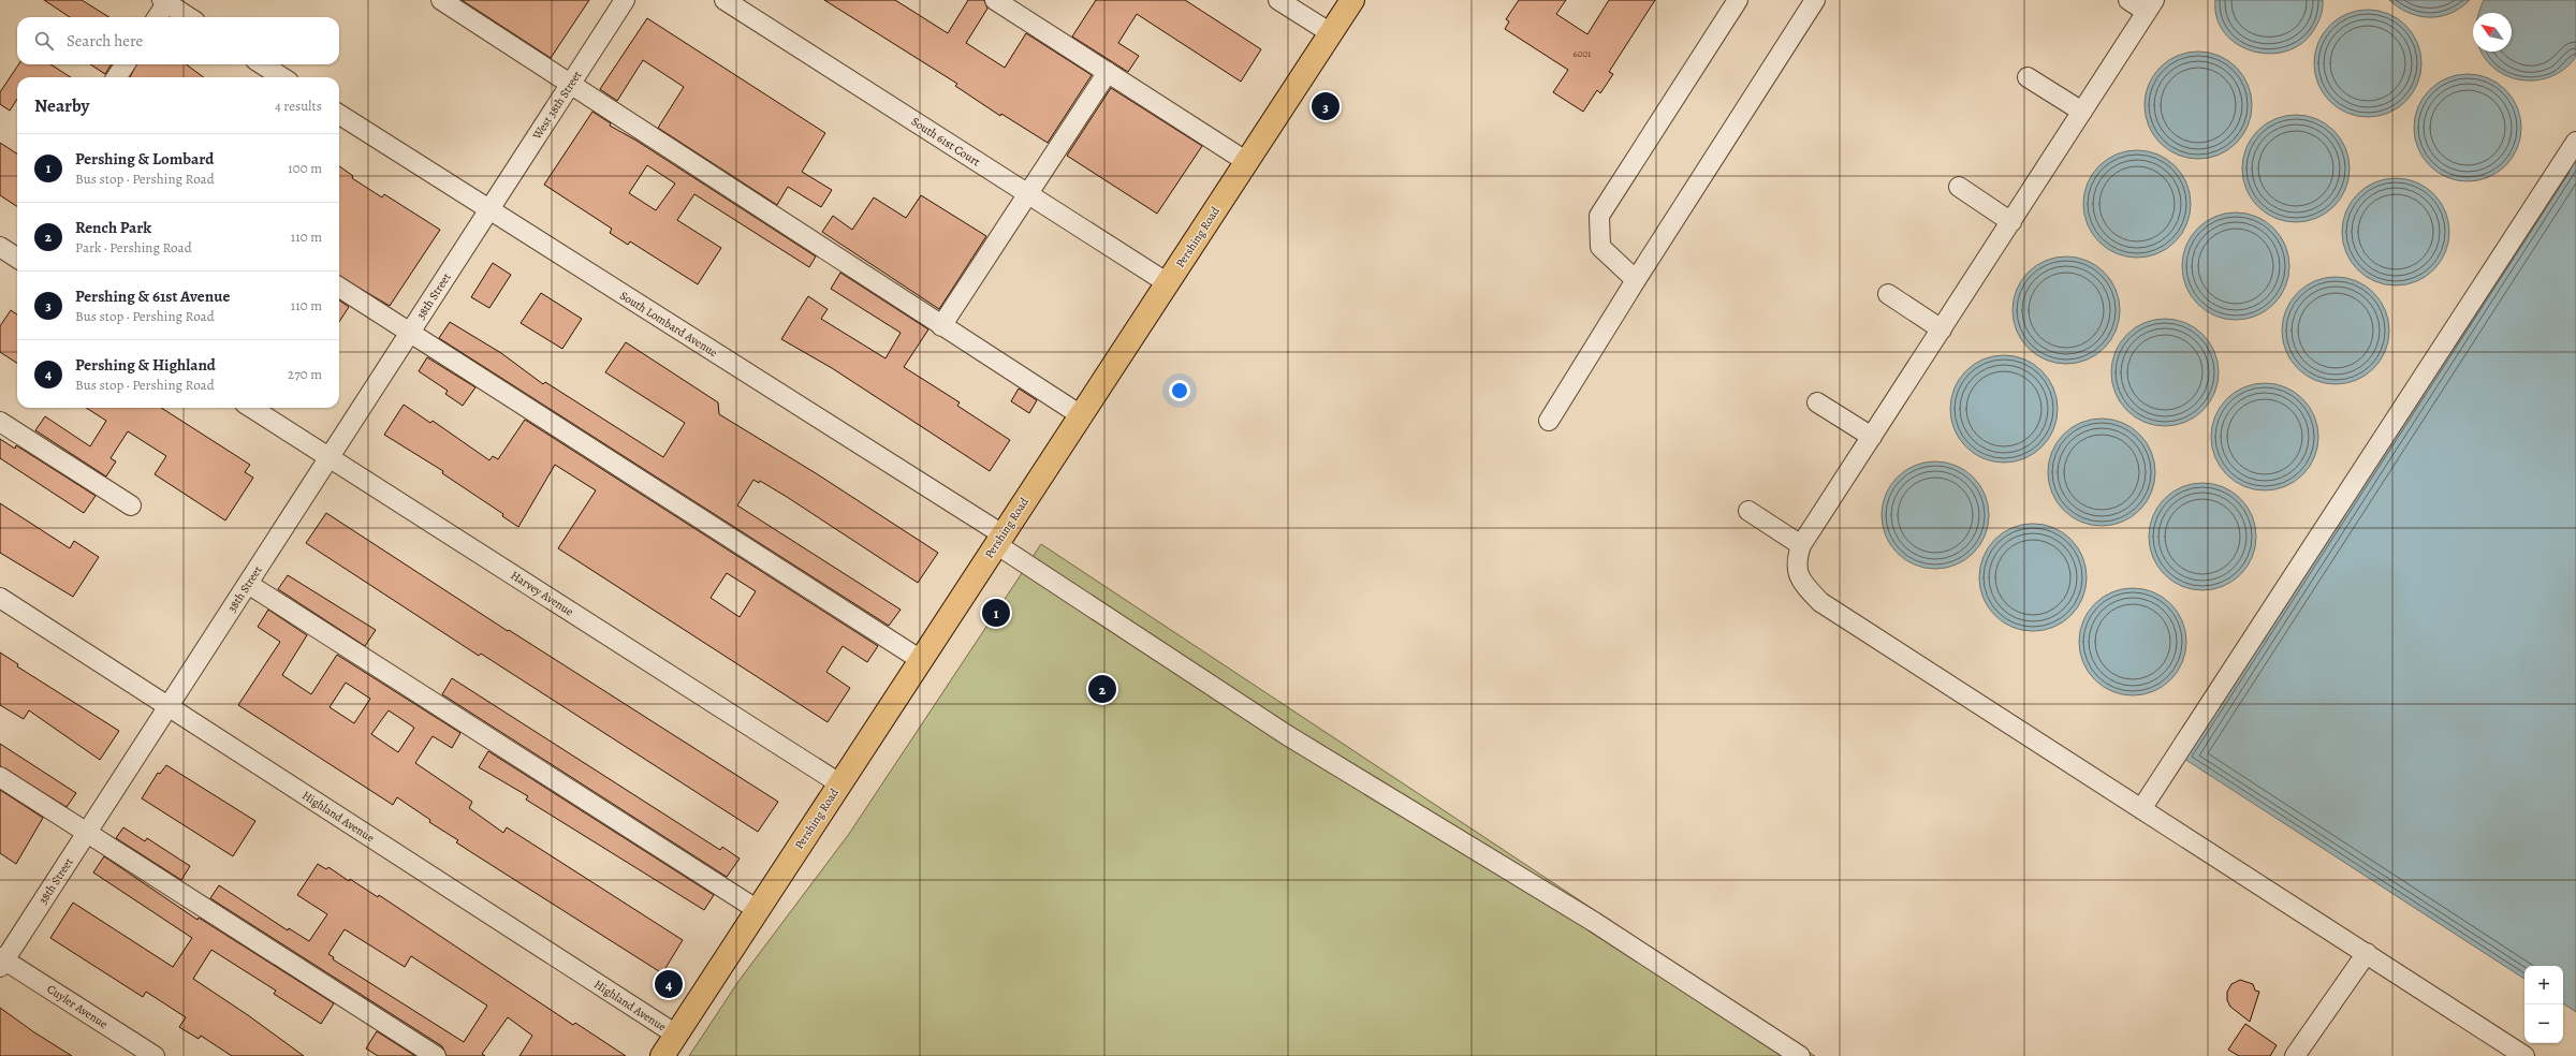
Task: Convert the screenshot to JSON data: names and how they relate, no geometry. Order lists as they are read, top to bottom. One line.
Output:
{"streets":{"main road":["Pershing Road"],"street":["West 38th Street","South 61st Court","38th Street","South Lombard Avenue","Harvey Avenue","Highland Avenue","Cuyler Avenue"]},"crossings":[["West 38th Street","38th Street"],["West 38th Street","South Lombard Avenue"],["South 61st Court","Pershing Road"],["Pershing Road","South Lombard Avenue"],["Pershing Road","Harvey Avenue"],["Pershing Road","Highland Avenue"],["38th Street","South Lombard Avenue"],["38th Street","Harvey Avenue"],["38th Street","Highland Avenue"],["38th Street","Cuyler Avenue"]],"house_numbers":["6001"],"north":"top left","page":{"search":"Search here","heading":["Nearby","4 results"],"pins":["3","1","2","4"],"list":[{"mark":"1","name":"Pershing & Lombard","note":"Bus stop · Pershing Road","value":"100 m"},{"mark":"2","name":"Rench Park","note":"Park · Pershing Road","value":"110 m"},{"mark":"3","name":"Pershing & 61st Avenue","note":"Bus stop · Pershing Road","value":"110 m"},{"mark":"4","name":"Pershing & Highland","note":"Bus stop · Pershing Road","value":"270 m"}],"map_buttons":["+","−"]}}
